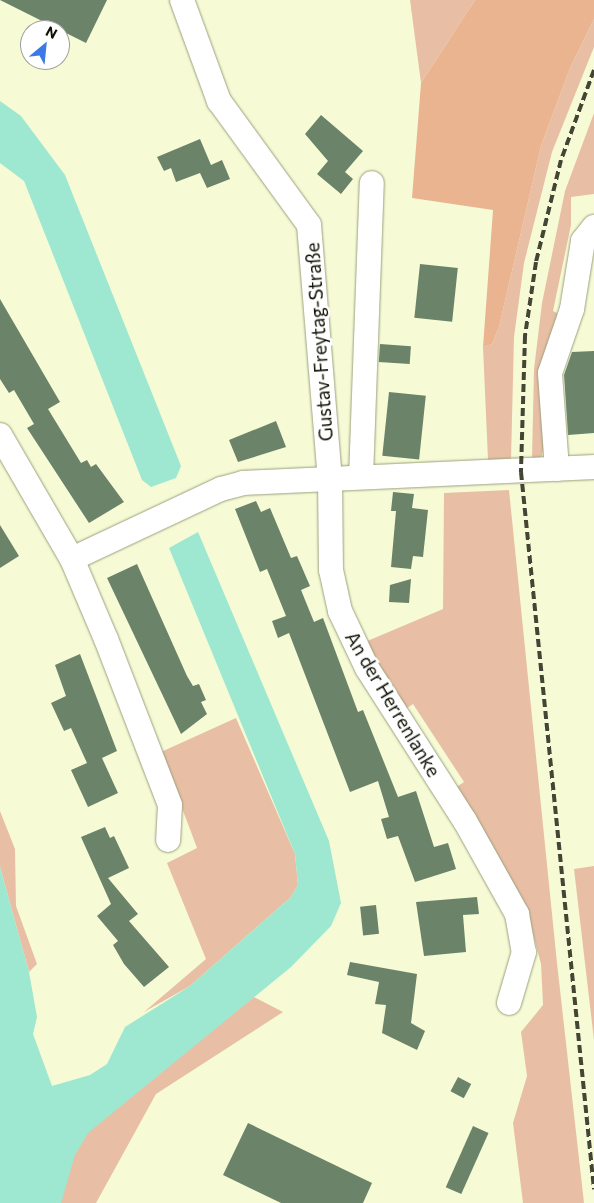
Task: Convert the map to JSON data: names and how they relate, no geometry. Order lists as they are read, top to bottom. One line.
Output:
{"streets":{"street":["Gustav-Freytag-Straße","An der Herrenlanke"]},"crossings":[["Gustav-Freytag-Straße","An der Herrenlanke"]],"north":"top right"}
